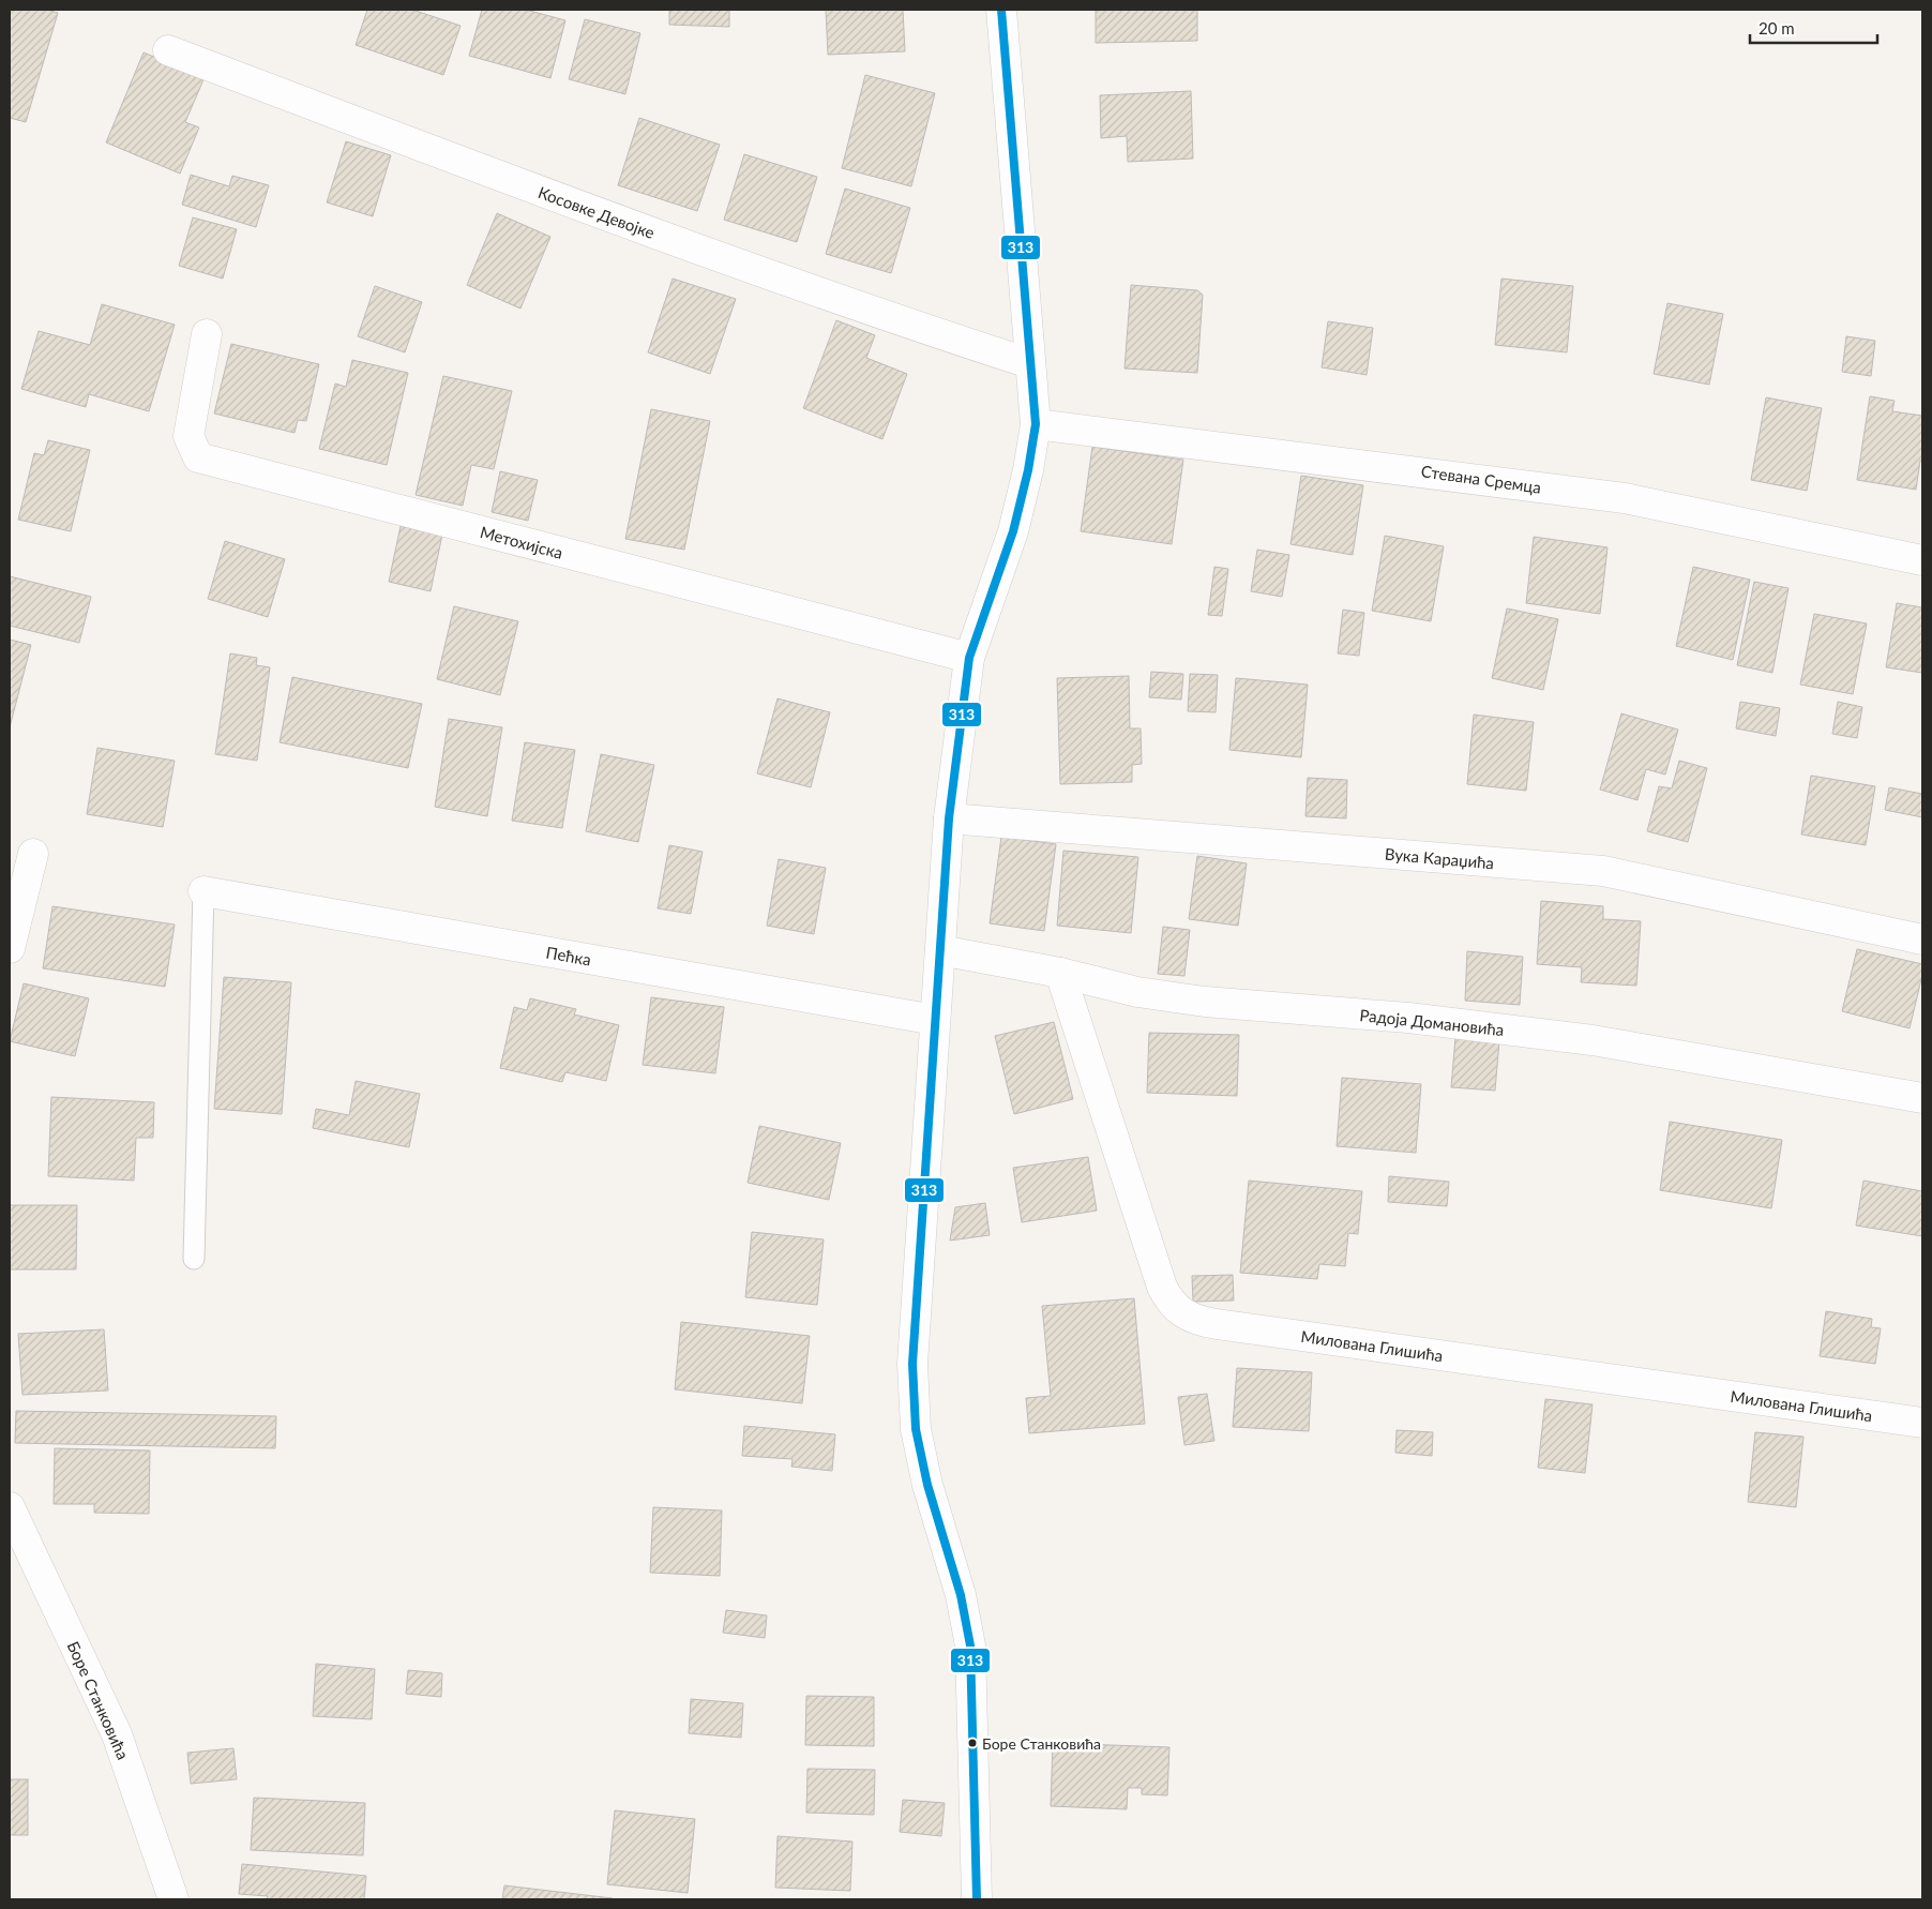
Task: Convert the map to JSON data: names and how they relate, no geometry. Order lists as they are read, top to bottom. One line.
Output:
{"streets":{"street":["Косовке Девојке","Стевана Сремца","Метохијска","Вука Караџића","Пећка","Радоја Домановића","Милована Глишића","Боре Станковића"]},"crossings":[["Радоја Домановића","Милована Глишића"]],"places":["Боре Станковића"],"lines":["transit line 313"],"scale_bar":"20 m"}
